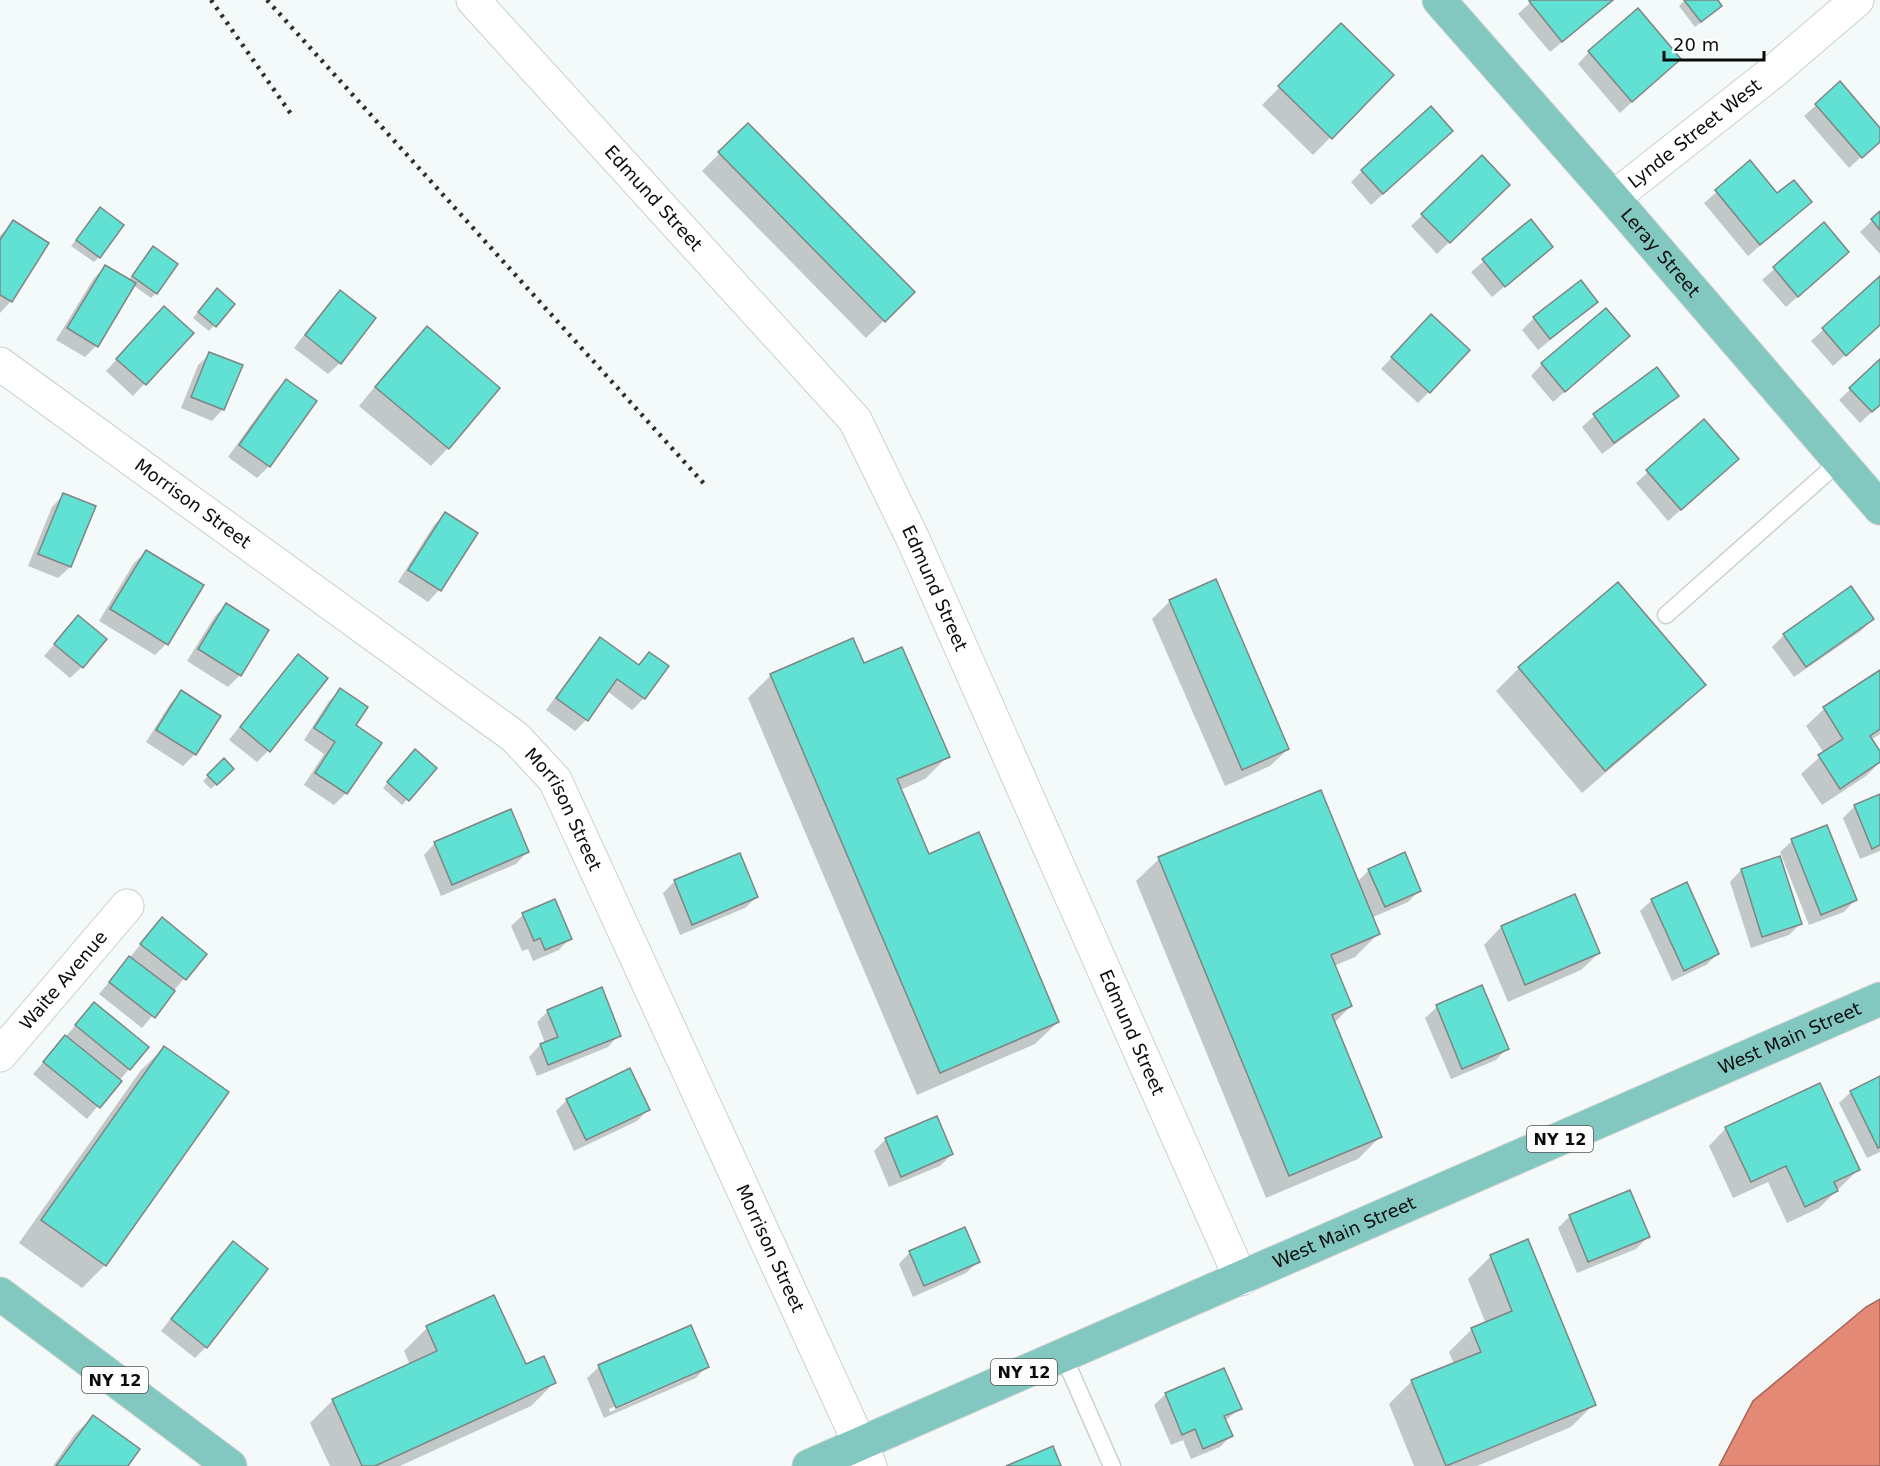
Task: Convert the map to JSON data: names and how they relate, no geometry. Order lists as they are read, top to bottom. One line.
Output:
{"streets":{"main road":["Leray Street","West Main Street","NY 12"],"street":["Lynde Street West","Edmund Street","Morrison Street","Waite Avenue"]},"crossings":[["Lynde Street West","Leray Street"],["Edmund Street","West Main Street"],["Morrison Street","West Main Street"]],"scale_bar":"20 m"}
